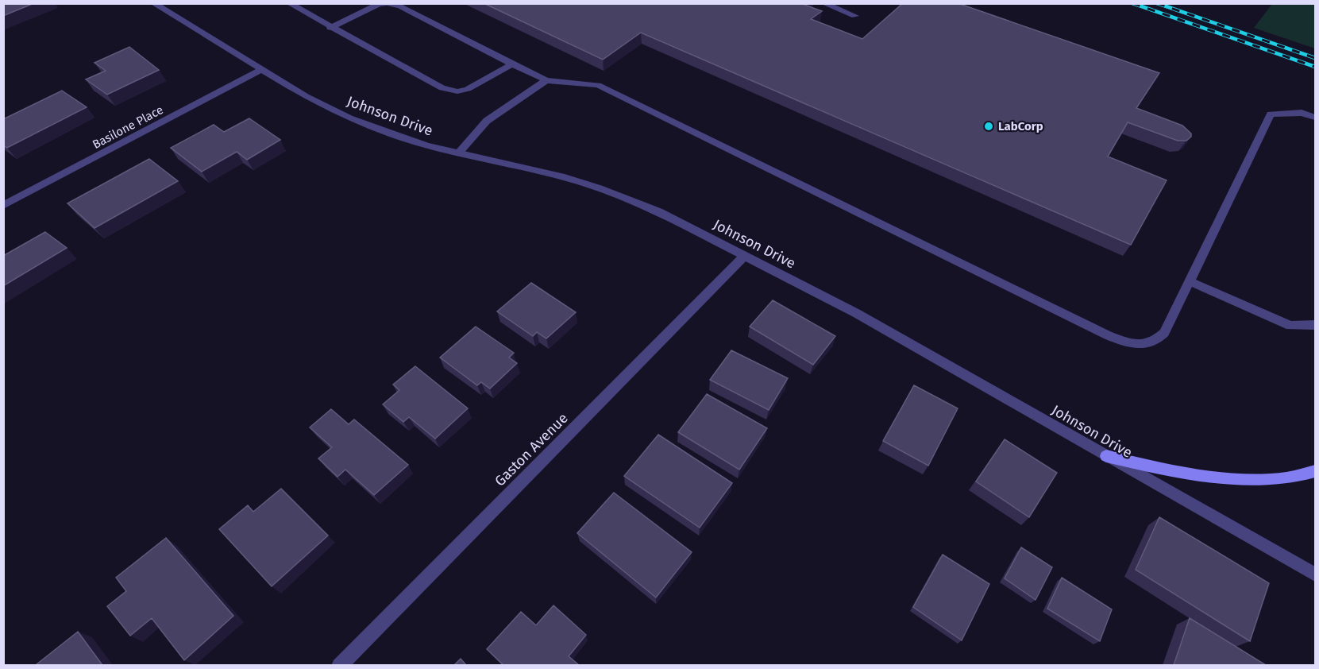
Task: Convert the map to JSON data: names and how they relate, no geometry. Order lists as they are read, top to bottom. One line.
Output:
{"streets":{"street":["Johnson Drive","Basilone Place","Gaston Avenue"]},"crossings":[["Johnson Drive","Basilone Place"],["Johnson Drive","Gaston Avenue"]],"places":["LabCorp"]}
